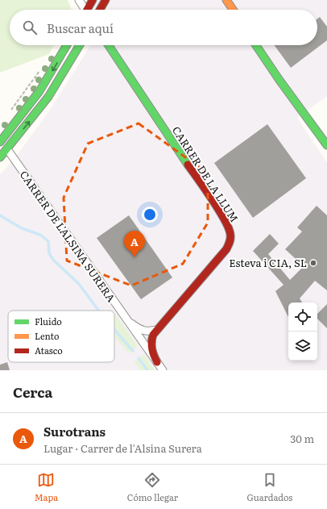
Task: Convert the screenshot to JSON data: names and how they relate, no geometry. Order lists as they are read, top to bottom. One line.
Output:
{"streets":{"street":["CARRER DE LA LLUM","CARRER DE L'ALSINA SURERA"]},"crossings":[["CARRER DE LA LLUM","CARRER DE L'ALSINA SURERA"]],"places":["Esteva i CIA, SL"],"legend":["Fluido","Lento","Atasco"],"page":{"search":"Buscar aquí","pins":"A","heading":"Cerca","list":[{"mark":"A","name":"Surotrans","note":"Lugar · Carrer de l'Alsina Surera","value":"30 m"}],"nav":["Mapa","Cómo llegar","Guardados"]}}
